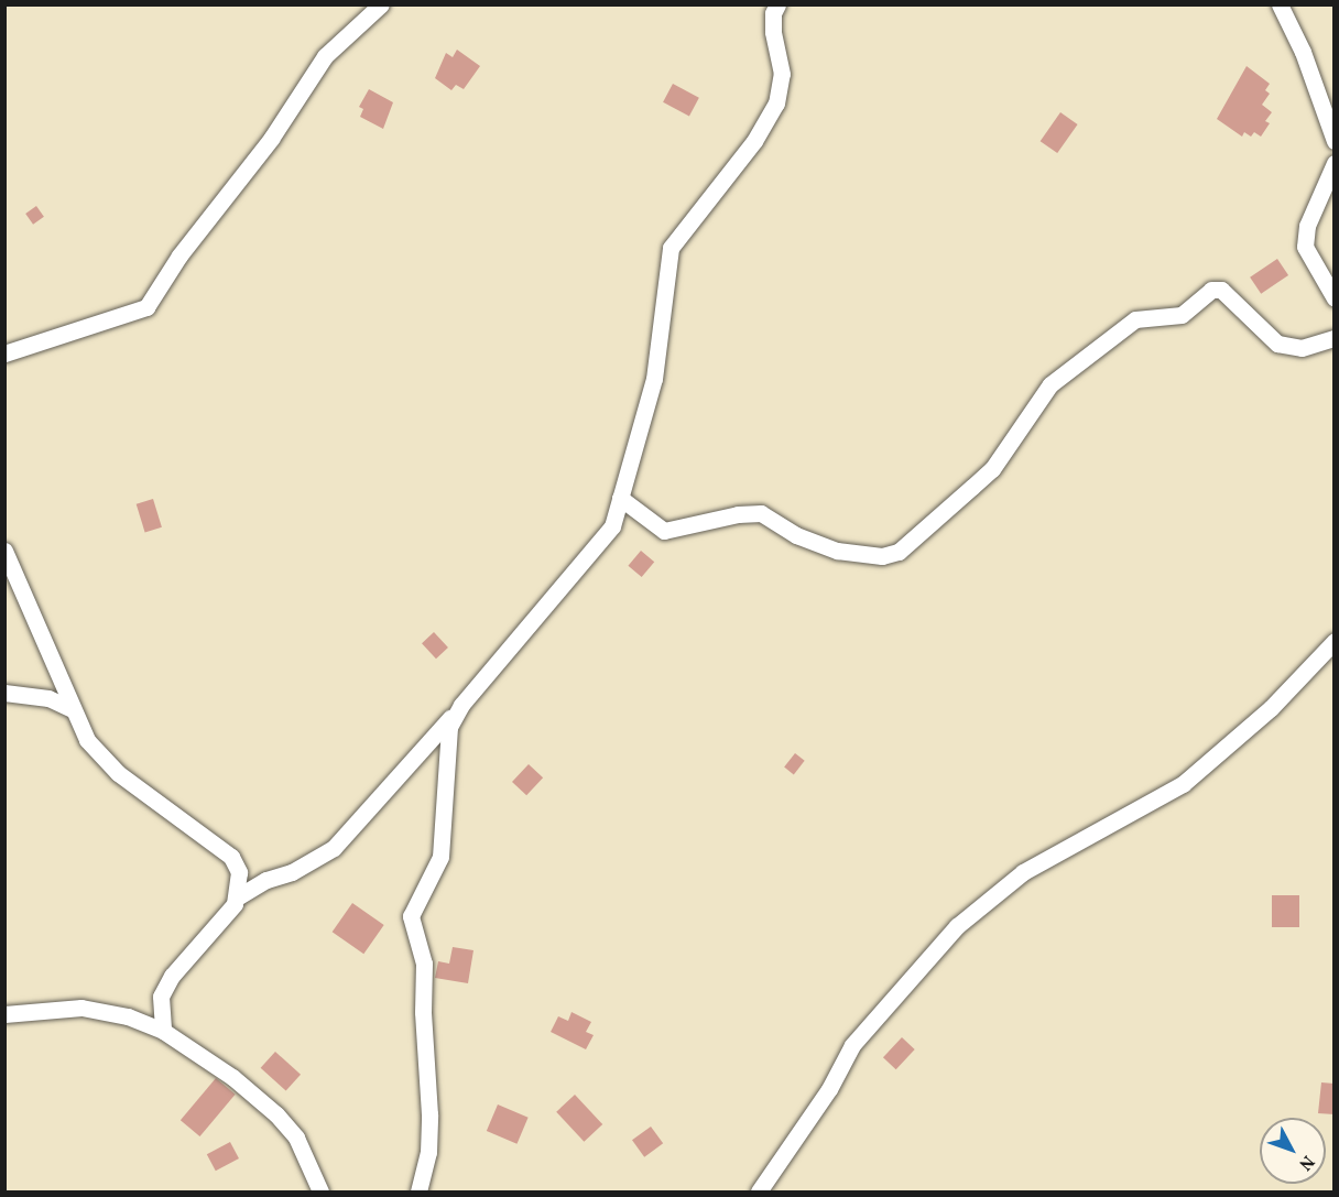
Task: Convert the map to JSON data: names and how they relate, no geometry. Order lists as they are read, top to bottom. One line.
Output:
{"north":"bottom right"}
